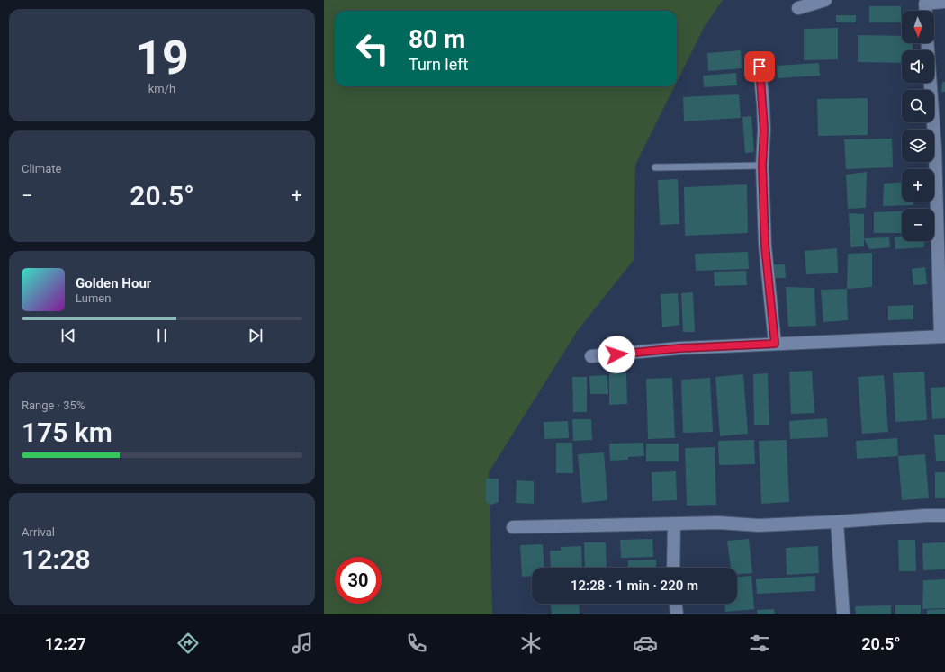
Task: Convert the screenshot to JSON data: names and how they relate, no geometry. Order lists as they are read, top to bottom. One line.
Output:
{"north":"bottom","page":{"tile":[["19","km/h"],"Climate",["Range · 35%","175 km"],["Arrival","12:28"]],"map_buttons":["+","−"],"turn":["80 m","Turn left"],"heat":["−","20.5°","+"],"song":["Golden Hour","Lumen"],"limit":"30","trip":"12:28 · 1 min · 220 m","tabs":["12:27","20.5°"]}}
